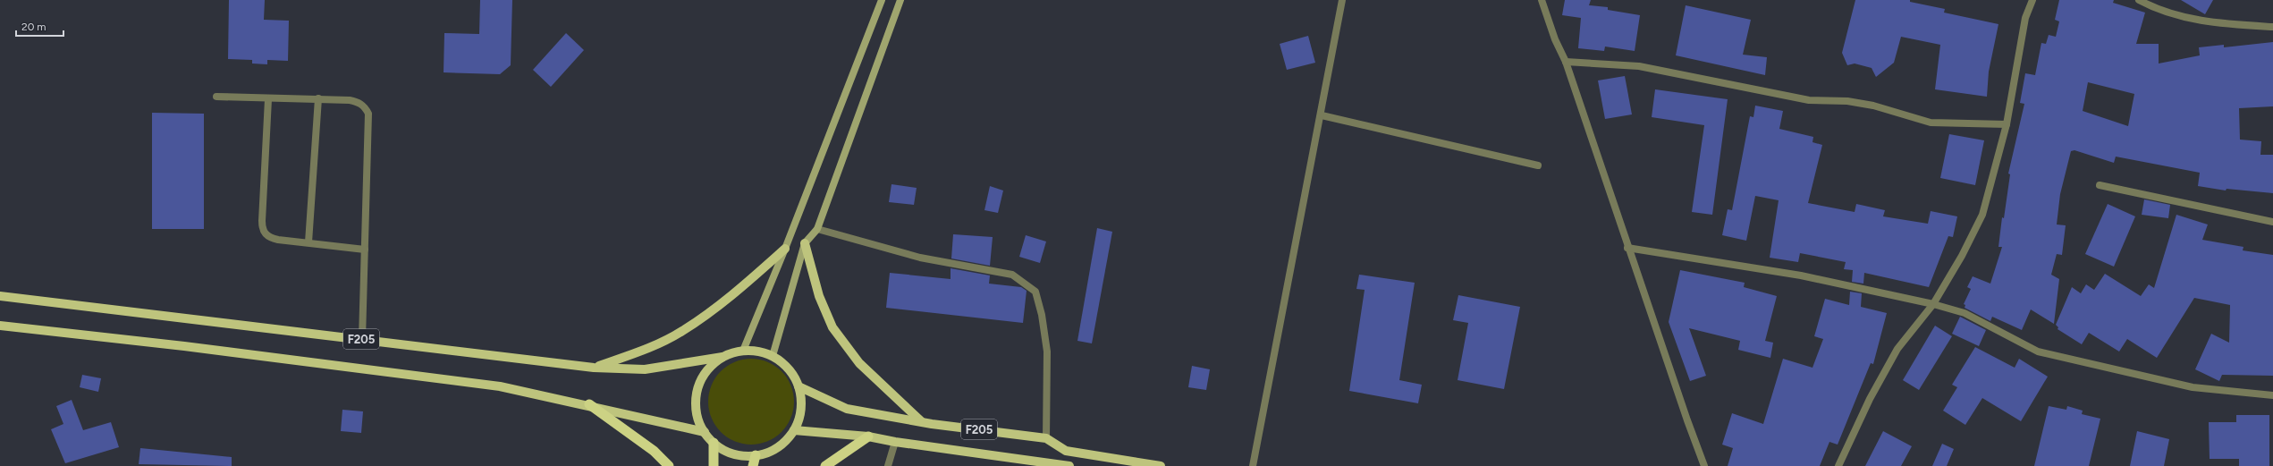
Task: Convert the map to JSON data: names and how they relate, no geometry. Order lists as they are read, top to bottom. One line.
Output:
{"streets":{"main road":["F205"]},"scale_bar":"20 m"}
